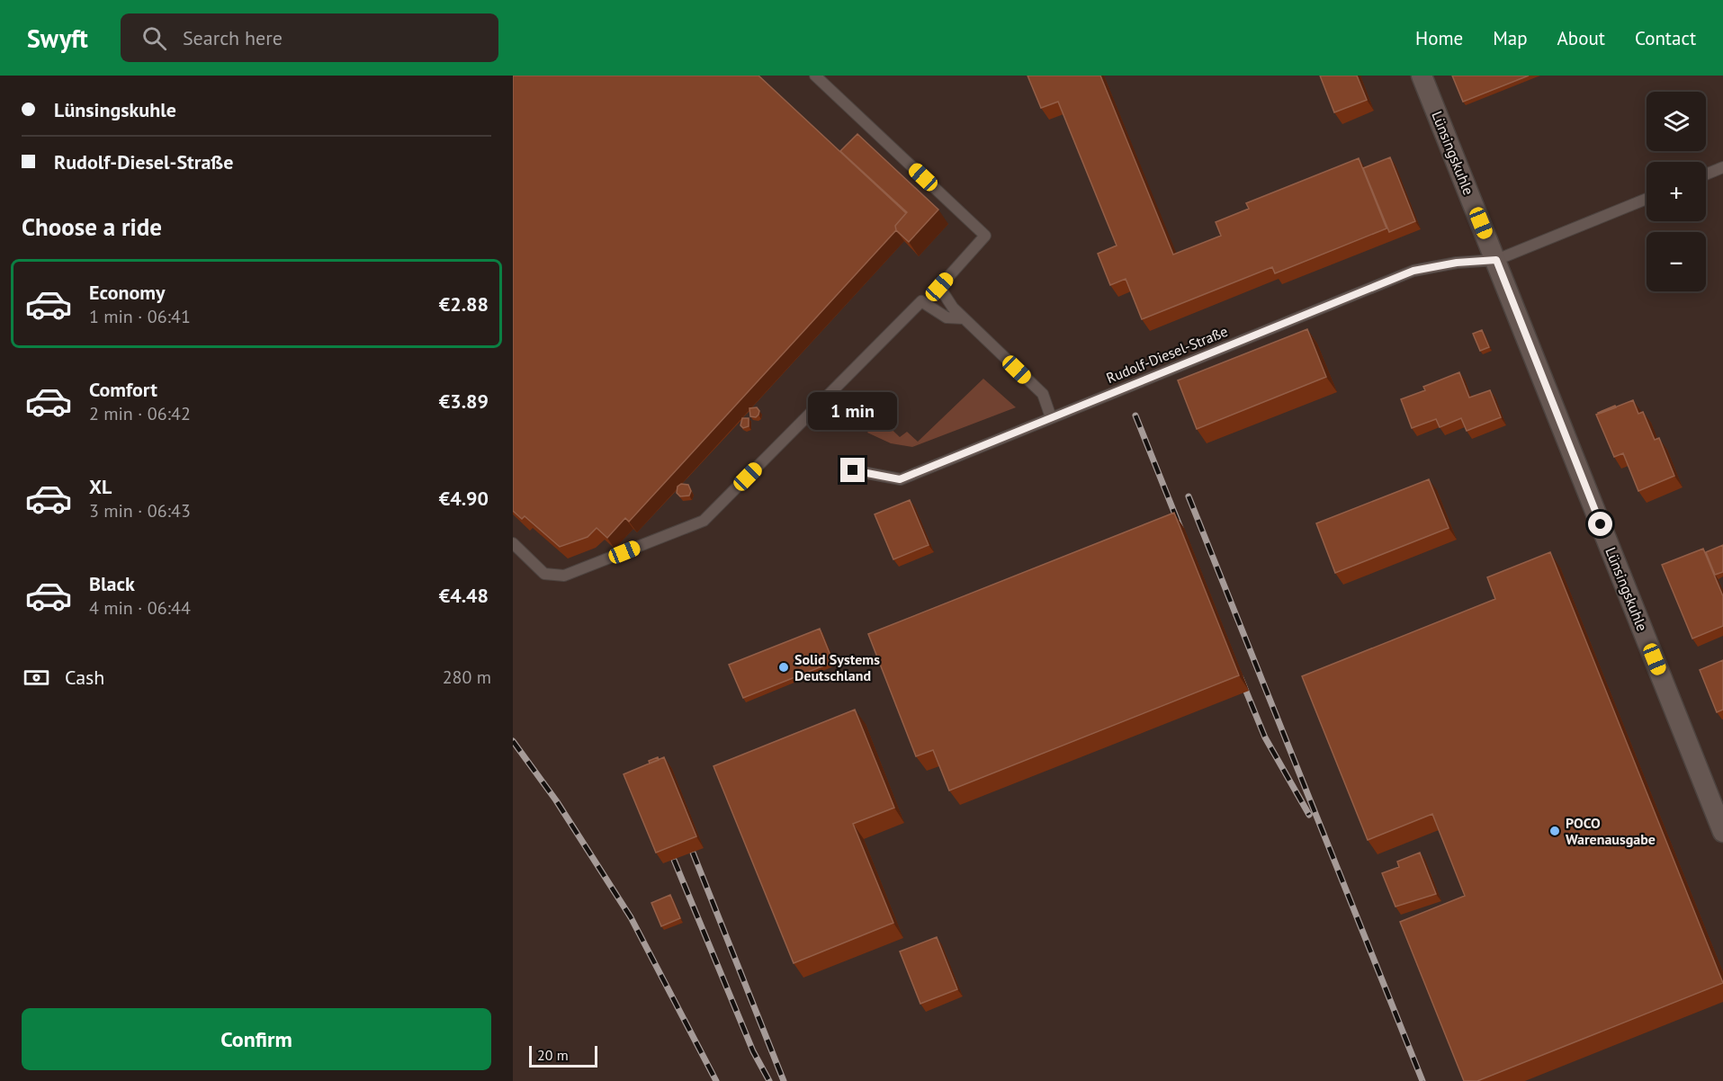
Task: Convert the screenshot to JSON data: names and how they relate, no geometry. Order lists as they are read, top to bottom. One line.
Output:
{"streets":{"street":["Lünsingskuhle"],"lane":["Rudolf-Diesel-Straße"]},"crossings":[["Lünsingskuhle","Rudolf-Diesel-Straße"]],"places":["Solid Systems Deutschland","POCO Warenausgabe"],"scale_bar":"20 m","page":{"header":"Swyft","search":"Search here","nav":["Home","Map","About","Contact"],"banner":["Lünsingskuhle","Rudolf-Diesel-Straße"],"map_buttons":["+","−"],"heading":"Choose a ride","list":[{"name":"Economy","note":"1 min · 06:41","value":"€2.88"},{"name":"Comfort","note":"2 min · 06:42","value":"€3.89"},{"name":"XL","note":"3 min · 06:43","value":"€4.90"},{"name":"Black","note":"4 min · 06:44","value":"€4.48"}],"bubble":"1 min","pay":["Cash","280 m"],"buttons":"Confirm","scale":"20 m"}}
